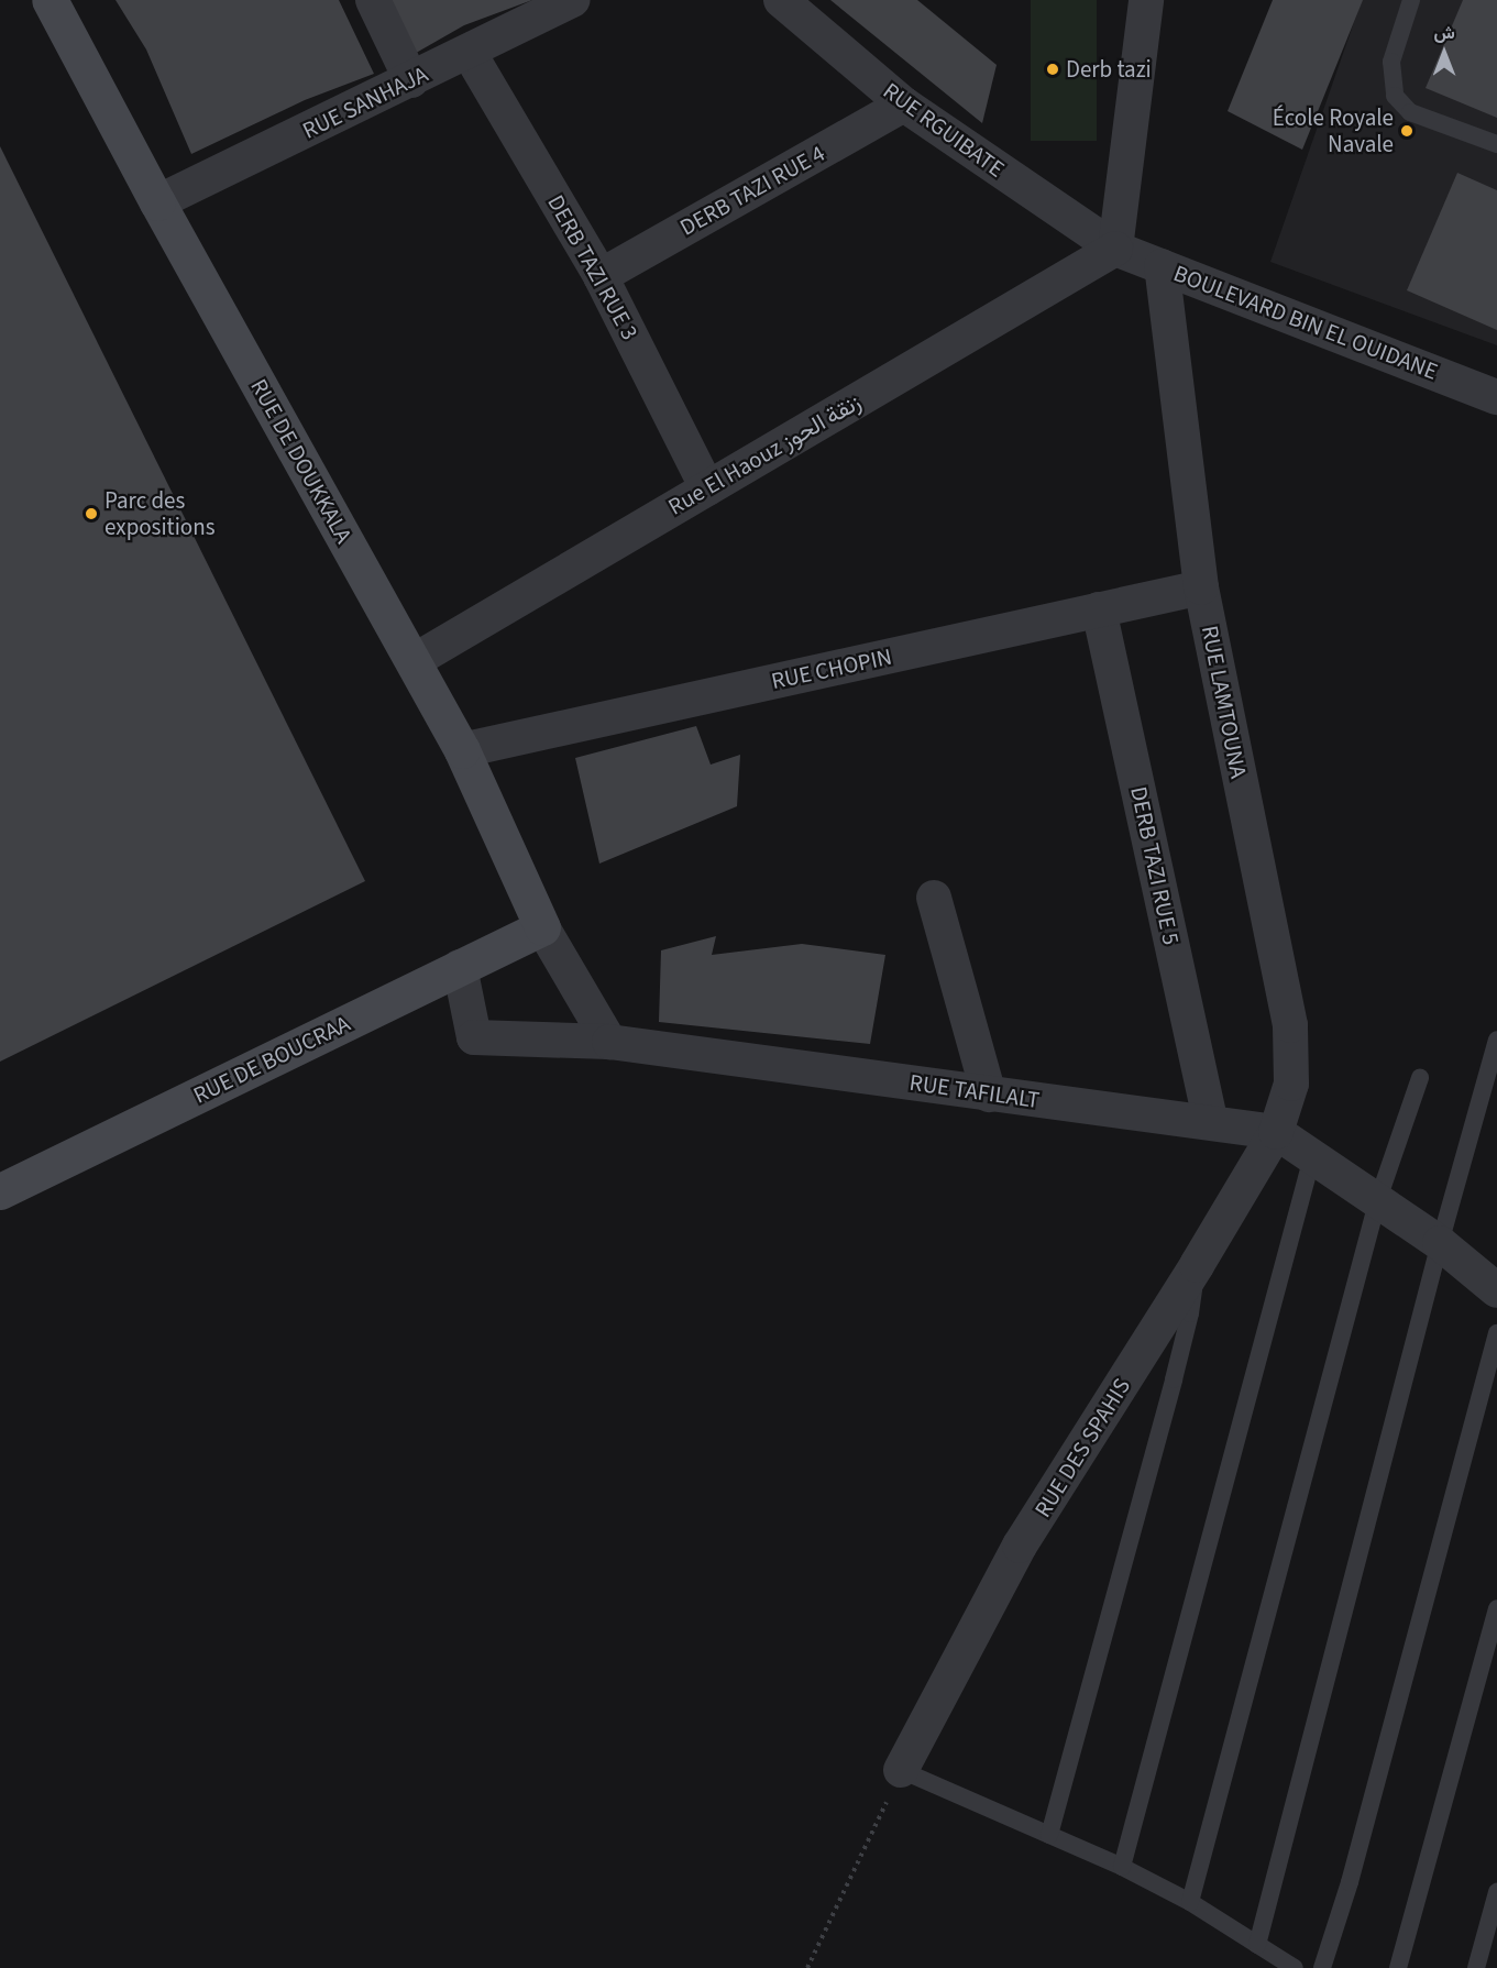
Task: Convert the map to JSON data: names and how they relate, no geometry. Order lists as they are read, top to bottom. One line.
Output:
{"streets":{"street":["RUE SANHAJA","RUE RGUIBATE","DERB TAZI RUE 4","DERB TAZI RUE 3","BOULEVARD BIN EL OUIDANE","Rue El Haouz زنقة الحوز","RUE DE DOUKKALA","RUE CHOPIN","RUE LAMTOUNA","DERB TAZI RUE 5","RUE DE BOUCRAA","RUE TAFILALT","RUE DES SPAHIS"]},"crossings":[["RUE SANHAJA","DERB TAZI RUE 3"],["RUE SANHAJA","RUE DE DOUKKALA"],["RUE RGUIBATE","DERB TAZI RUE 4"],["RUE RGUIBATE","BOULEVARD BIN EL OUIDANE"],["RUE RGUIBATE","Rue El Haouz زنقة الحوز"],["DERB TAZI RUE 4","DERB TAZI RUE 3"],["DERB TAZI RUE 3","Rue El Haouz زنقة الحوز"],["BOULEVARD BIN EL OUIDANE","Rue El Haouz زنقة الحوز"],["BOULEVARD BIN EL OUIDANE","RUE LAMTOUNA"],["Rue El Haouz زنقة الحوز","RUE DE DOUKKALA"],["RUE DE DOUKKALA","RUE CHOPIN"],["RUE DE DOUKKALA","RUE DE BOUCRAA"],["RUE CHOPIN","RUE LAMTOUNA"],["RUE CHOPIN","DERB TAZI RUE 5"],["RUE LAMTOUNA","RUE TAFILALT"],["RUE LAMTOUNA","RUE DES SPAHIS"],["DERB TAZI RUE 5","RUE TAFILALT"],["RUE DE BOUCRAA","RUE TAFILALT"],["RUE TAFILALT","RUE DES SPAHIS"]],"places":["Derb tazi","École Royale Navale","Parc des expositions"],"north":"top"}
